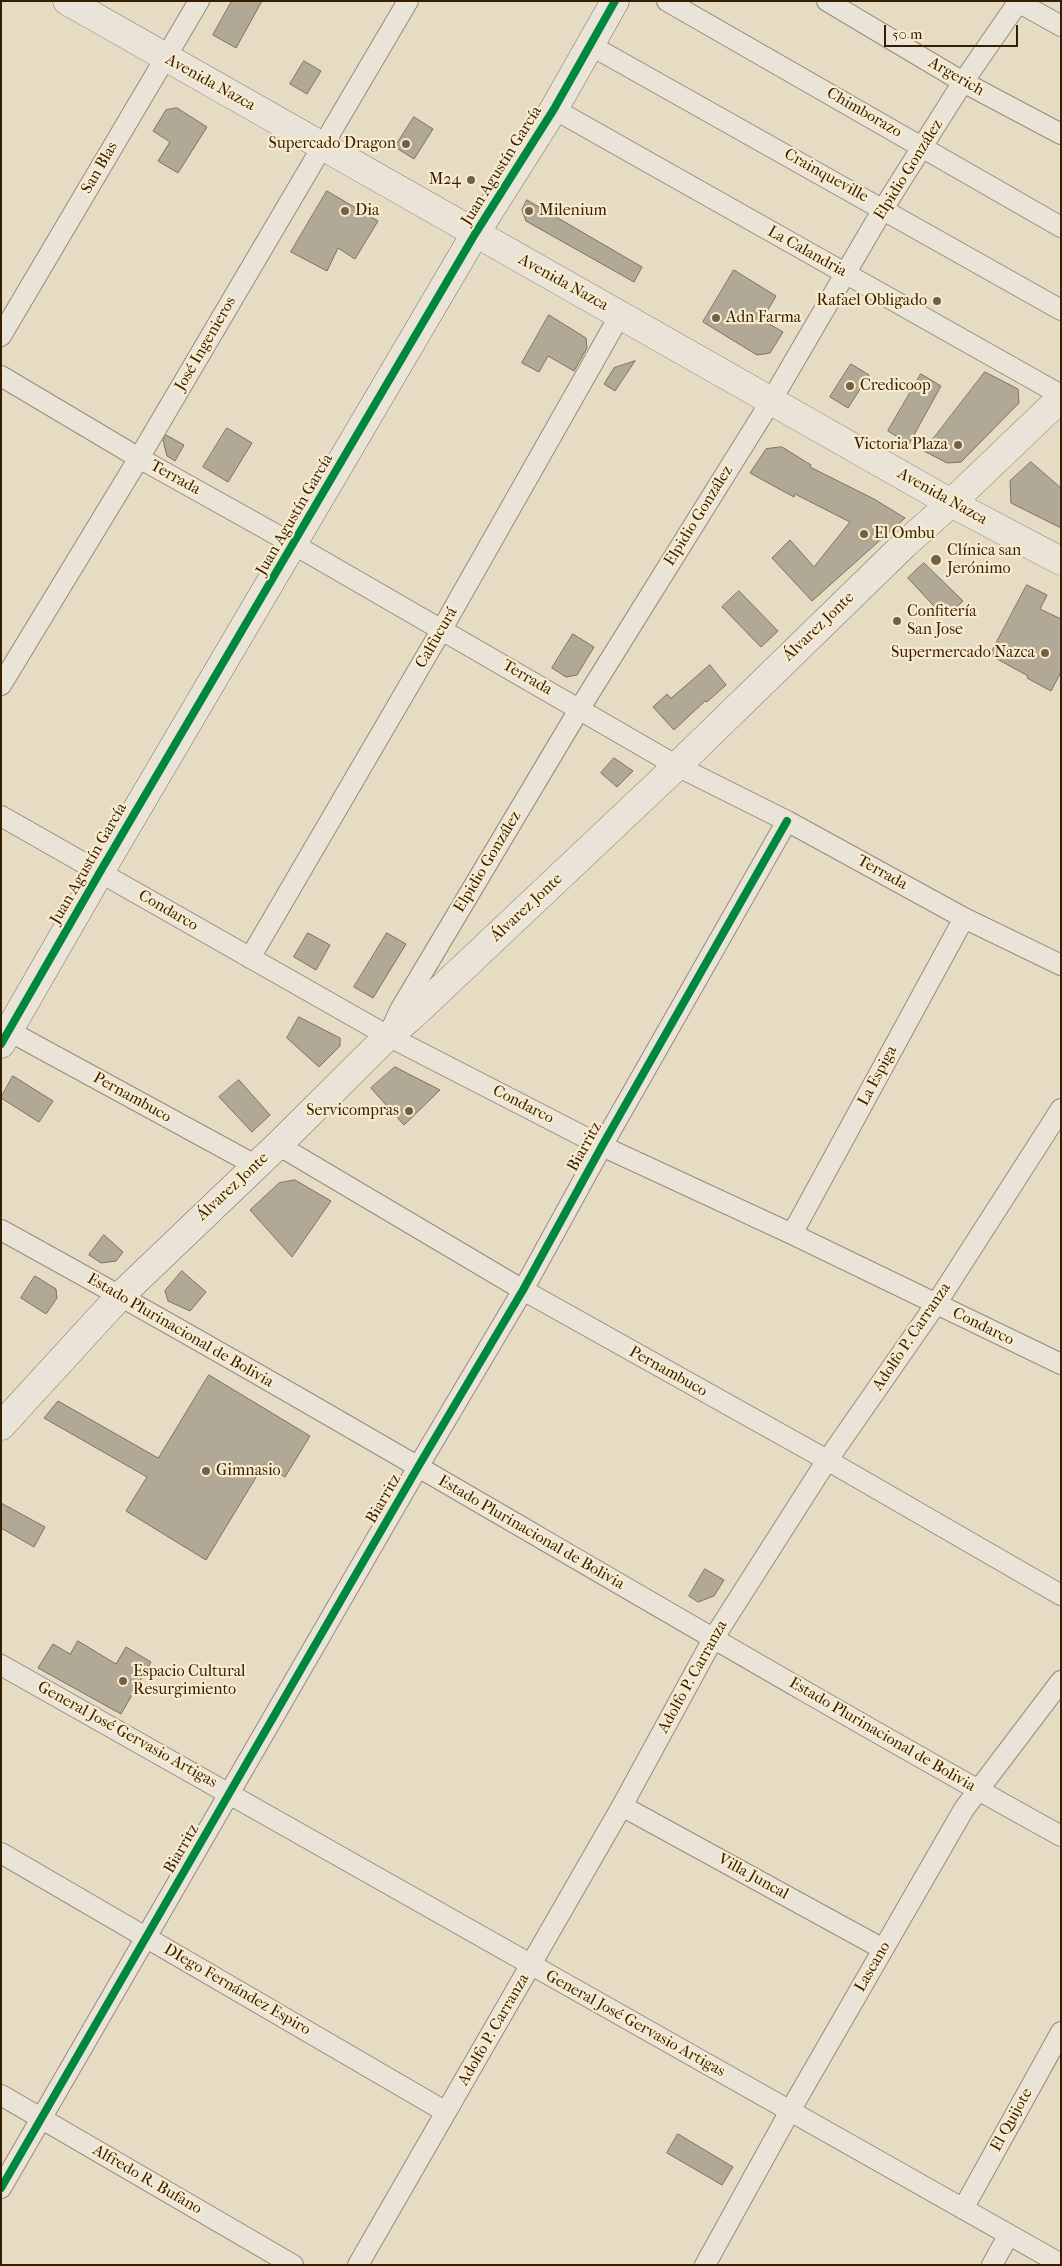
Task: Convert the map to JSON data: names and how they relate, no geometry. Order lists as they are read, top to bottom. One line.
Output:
{"streets":{"street":["Argerich","Avenida Nazca","Chimborazo","Juan Agustín García","San Blas","Elpidio González","Crainqueville","La Calandria","José Ingenieros","Terrada","Álvarez Jonte","Calfucurá","Condarco","La Espiga","Pernambuco","Biarritz","Estado Plurinacional de Bolivia","Adolfo P. Carranza","General José Gervasio Artigas","Villa Juncal","Lascano","DIego Fernández Espiro","El Quijote","Alfredo R. Bufano"]},"crossings":[["Argerich","Elpidio González"],["Avenida Nazca","Juan Agustín García"],["Avenida Nazca","San Blas"],["Avenida Nazca","Elpidio González"],["Avenida Nazca","José Ingenieros"],["Avenida Nazca","Álvarez Jonte"],["Avenida Nazca","Calfucurá"],["Chimborazo","Elpidio González"],["Juan Agustín García","Crainqueville"],["Juan Agustín García","La Calandria"],["Juan Agustín García","Terrada"],["Juan Agustín García","Condarco"],["Juan Agustín García","Pernambuco"],["Elpidio González","Crainqueville"],["Elpidio González","La Calandria"],["Elpidio González","Terrada"],["Elpidio González","Álvarez Jonte"],["Elpidio González","Condarco"],["La Calandria","Álvarez Jonte"],["José Ingenieros","Terrada"],["Terrada","Álvarez Jonte"],["Terrada","Calfucurá"],["Terrada","La Espiga"],["Terrada","Biarritz"],["Álvarez Jonte","Condarco"],["Álvarez Jonte","Pernambuco"],["Álvarez Jonte","Estado Plurinacional de Bolivia"],["Calfucurá","Condarco"],["Condarco","La Espiga"],["Condarco","Biarritz"],["Condarco","Adolfo P. Carranza"],["Pernambuco","Biarritz"],["Pernambuco","Adolfo P. Carranza"],["Biarritz","Estado Plurinacional de Bolivia"],["Biarritz","General José Gervasio Artigas"],["Biarritz","DIego Fernández Espiro"],["Biarritz","Alfredo R. Bufano"],["Estado Plurinacional de Bolivia","Adolfo P. Carranza"],["Estado Plurinacional de Bolivia","Lascano"],["Adolfo P. Carranza","General José Gervasio Artigas"],["Adolfo P. Carranza","Villa Juncal"],["Adolfo P. Carranza","DIego Fernández Espiro"],["General José Gervasio Artigas","Lascano"],["General José Gervasio Artigas","El Quijote"],["Villa Juncal","Lascano"]],"places":["Supercado Dragon","M24","Dia","Milenium","Rafael Obligado","Adn Farma","Credicoop","Victoria Plaza","El Ombu","Clínica san Jerónimo","Confitería San Jose","Supermercado Nazca","Servicompras","Gimnasio","Espacio Cultural Resurgimiento"],"scale_bar":"50 m"}
